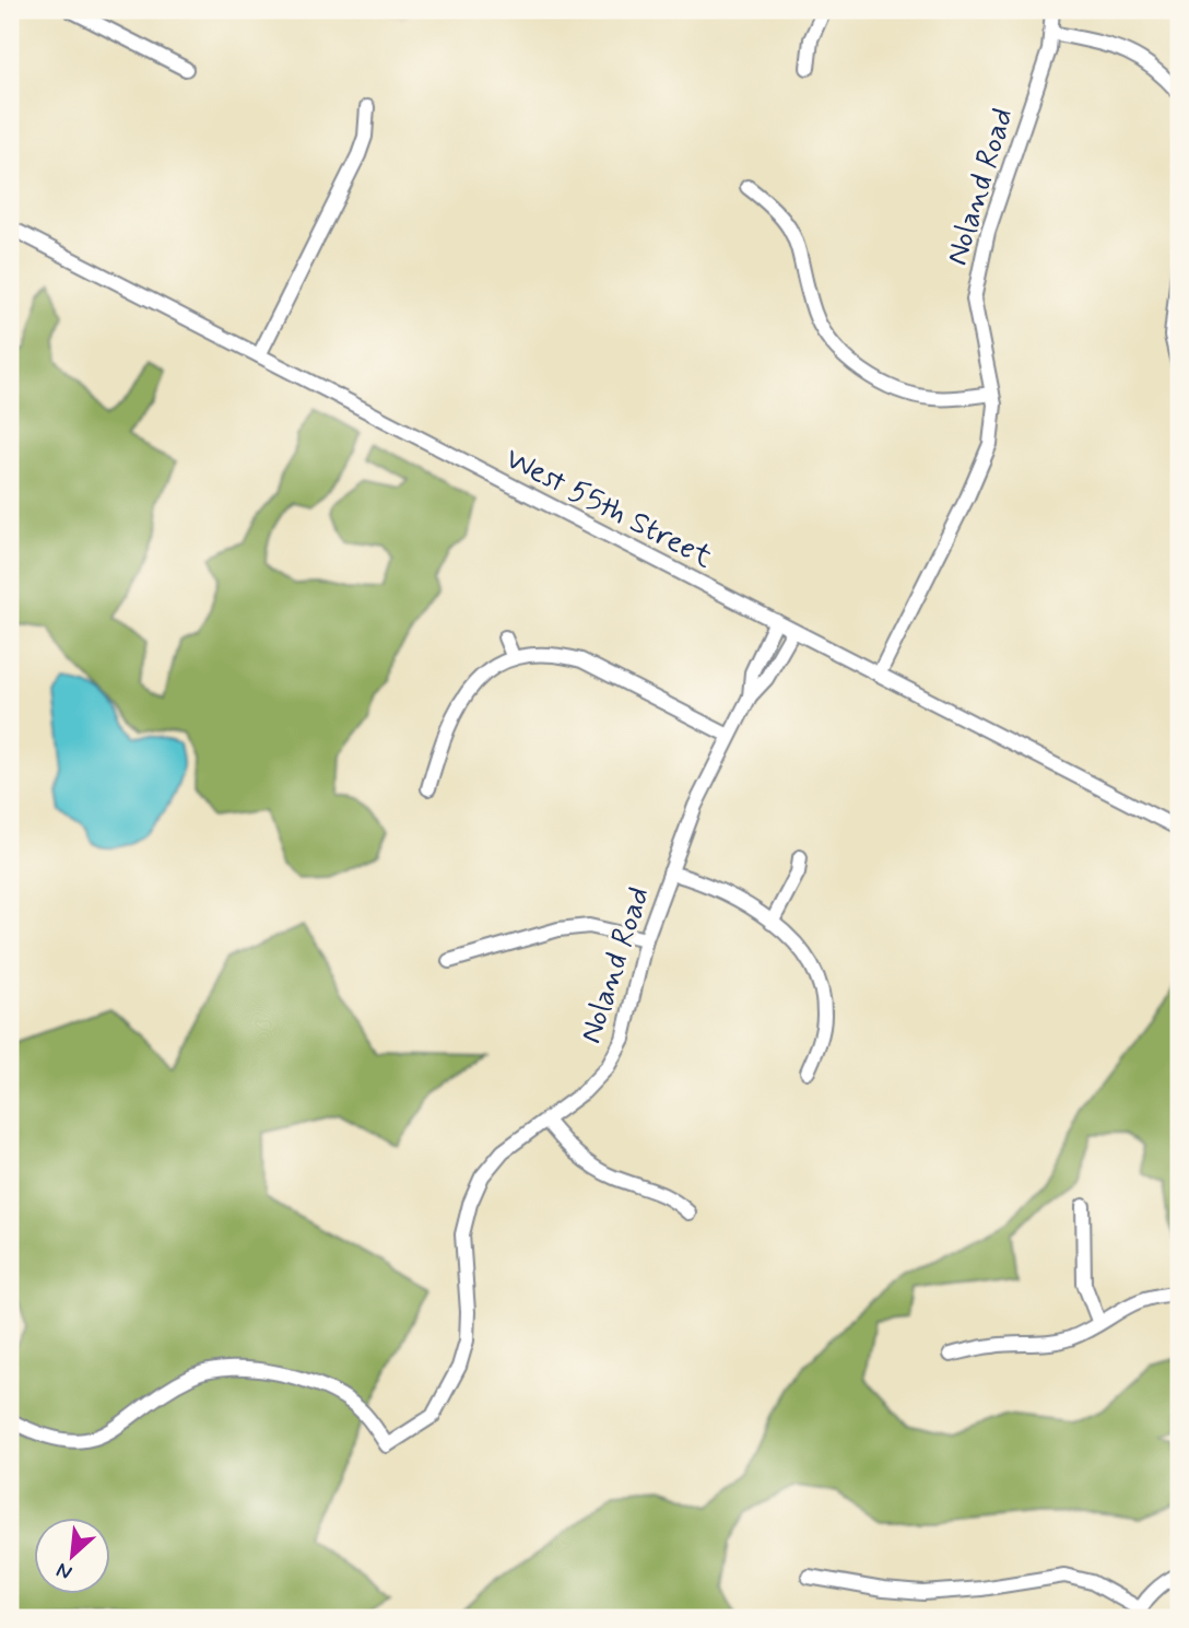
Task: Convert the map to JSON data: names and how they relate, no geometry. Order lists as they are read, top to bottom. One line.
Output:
{"streets":{"street":["Noland Road","West 55th Street"]},"crossings":[["Noland Road","West 55th Street"]],"north":"bottom left"}
